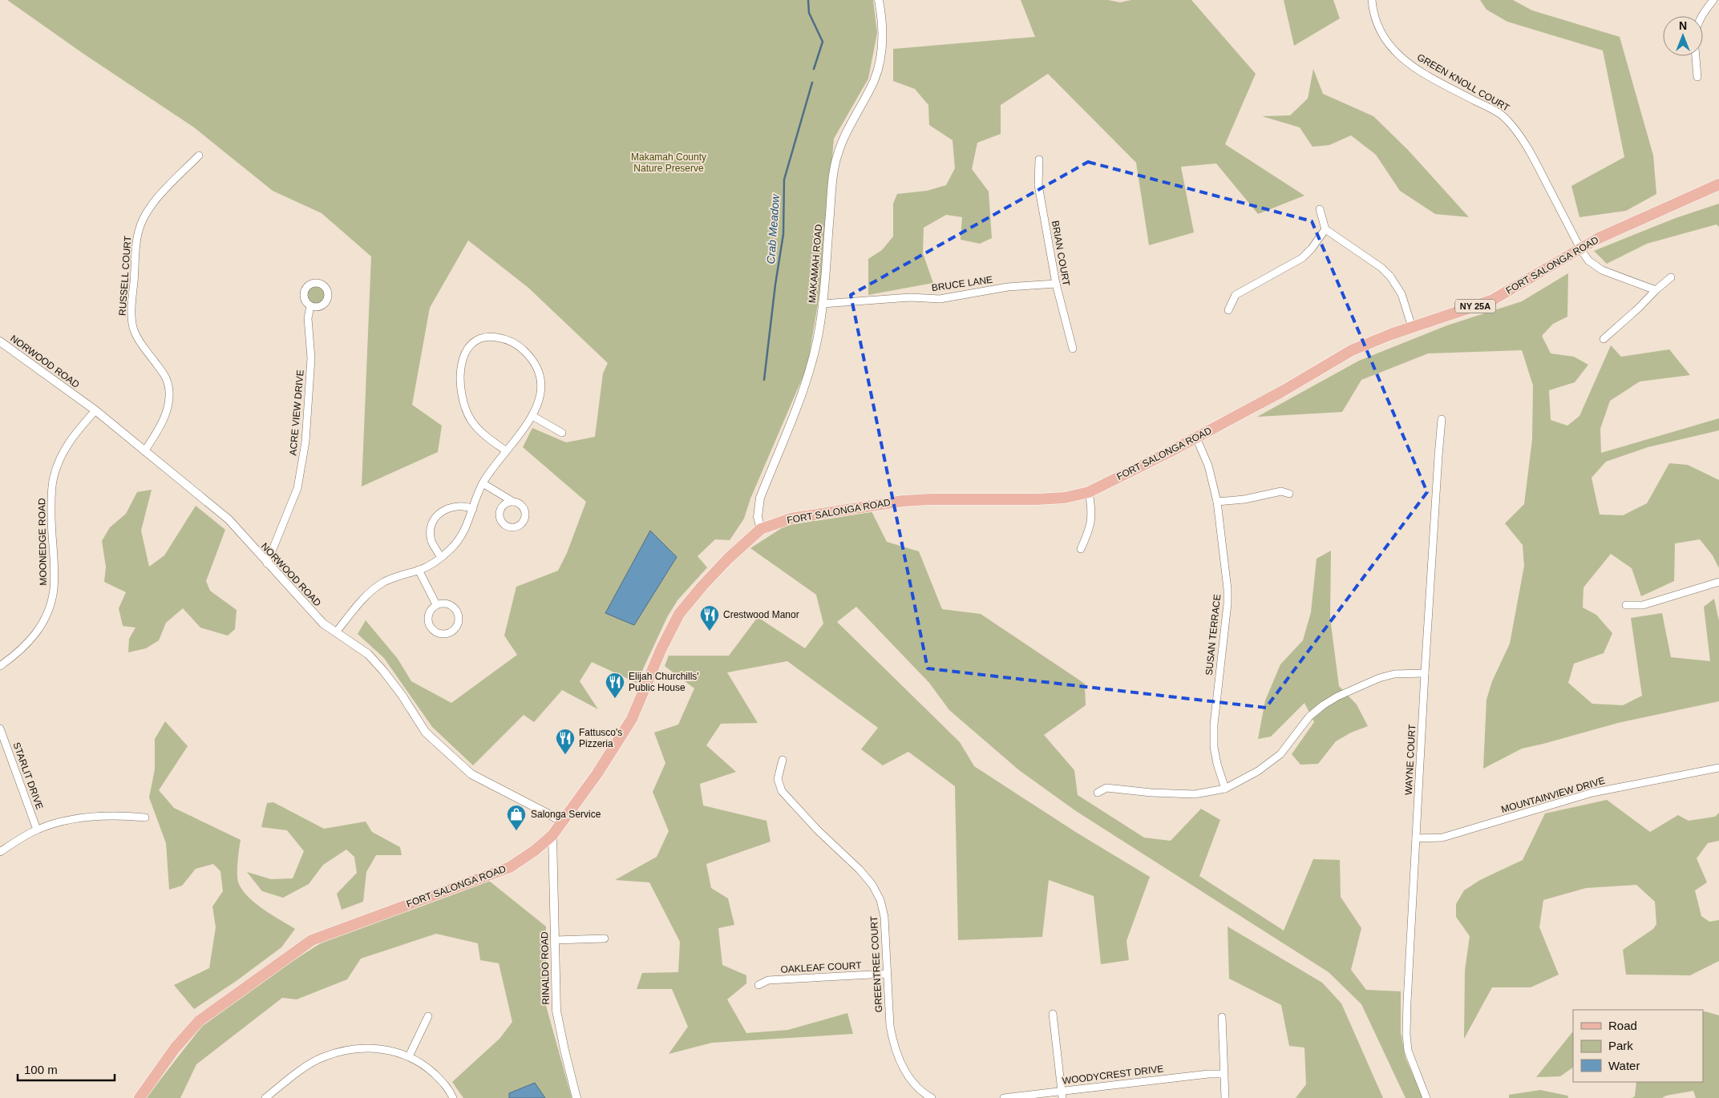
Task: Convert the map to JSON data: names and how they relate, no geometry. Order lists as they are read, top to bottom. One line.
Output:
{"streets":{"main road":["FORT SALONGA ROAD","NY 25A"],"street":["GREEN KNOLL COURT","BRIAN COURT","MAKAMAH ROAD","RUSSELL COURT","BRUCE LANE","NORWOOD ROAD","ACRE VIEW DRIVE","MOONEDGE ROAD","SUSAN TERRACE","WAYNE COURT","STARLIT DRIVE","MOUNTAINVIEW DRIVE","GREENTREE COURT","OAKLEAF COURT","RINALDO ROAD","WOODYCREST DRIVE"]},"crossings":[["GREEN KNOLL COURT","FORT SALONGA ROAD"],["BRIAN COURT","BRUCE LANE"],["MAKAMAH ROAD","FORT SALONGA ROAD"],["MAKAMAH ROAD","BRUCE LANE"],["FORT SALONGA ROAD","NORWOOD ROAD"],["FORT SALONGA ROAD","SUSAN TERRACE"],["FORT SALONGA ROAD","RINALDO ROAD"],["RUSSELL COURT","NORWOOD ROAD"],["NORWOOD ROAD","ACRE VIEW DRIVE"],["NORWOOD ROAD","MOONEDGE ROAD"],["WAYNE COURT","MOUNTAINVIEW DRIVE"],["GREENTREE COURT","OAKLEAF COURT"]],"water":["Crab Meadow"],"parks":["Makamah County Nature Preserve"],"places":{"restaurant":["Crestwood Manor","Elijah Churchills' Public House","Fattusco's Pizzeria"],"shop":["Salonga Service"]},"legend":["Road","Park","Water"],"scale_bar":"100 m","north":"top"}
